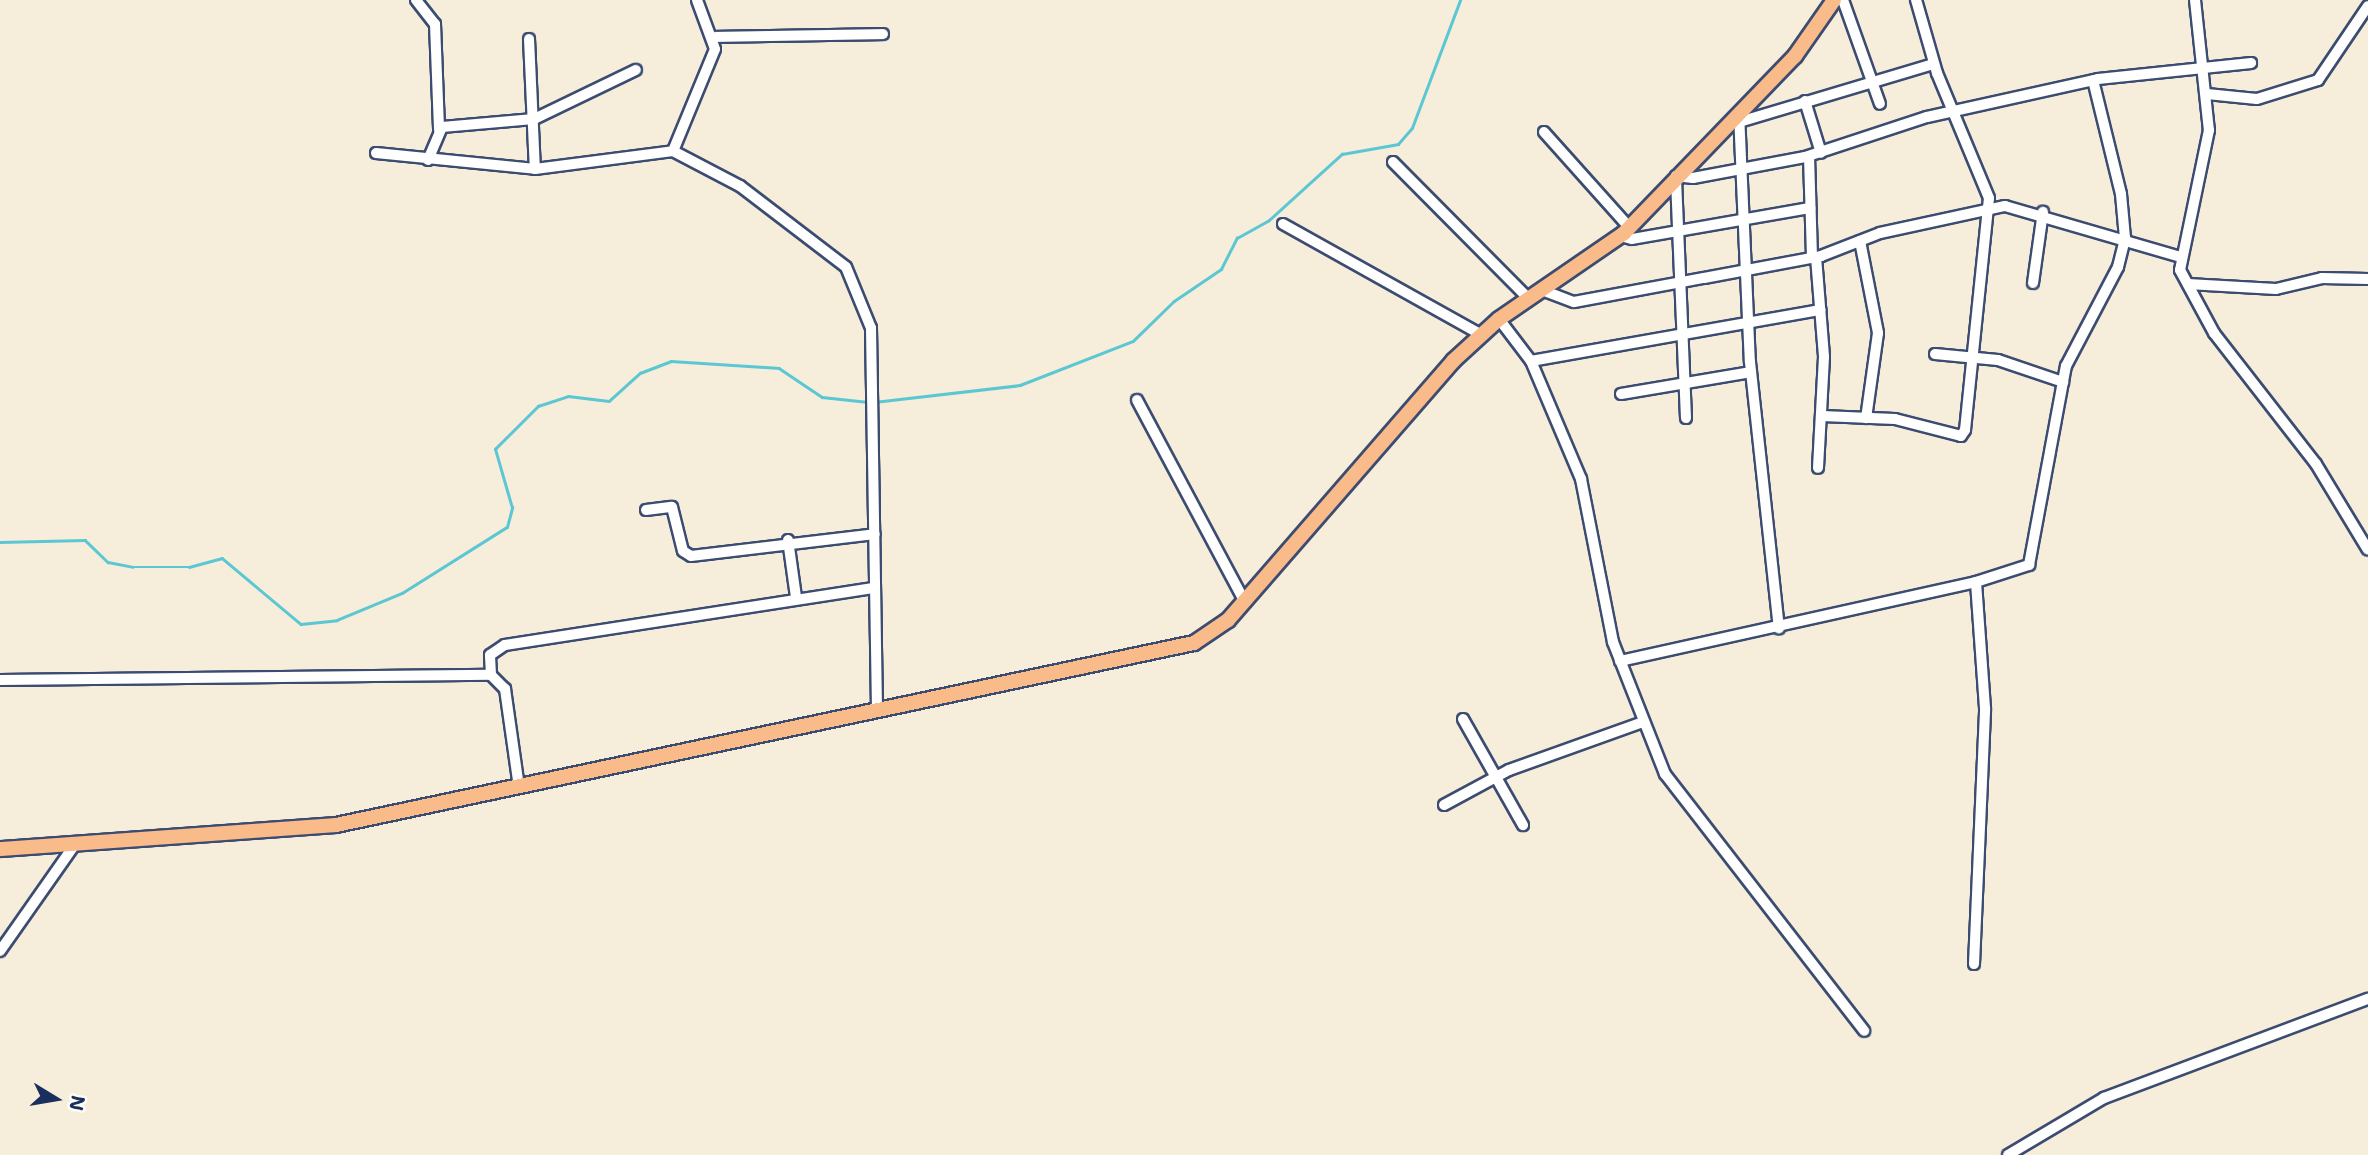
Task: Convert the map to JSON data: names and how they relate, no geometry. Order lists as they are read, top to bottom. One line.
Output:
{"north":"right"}
